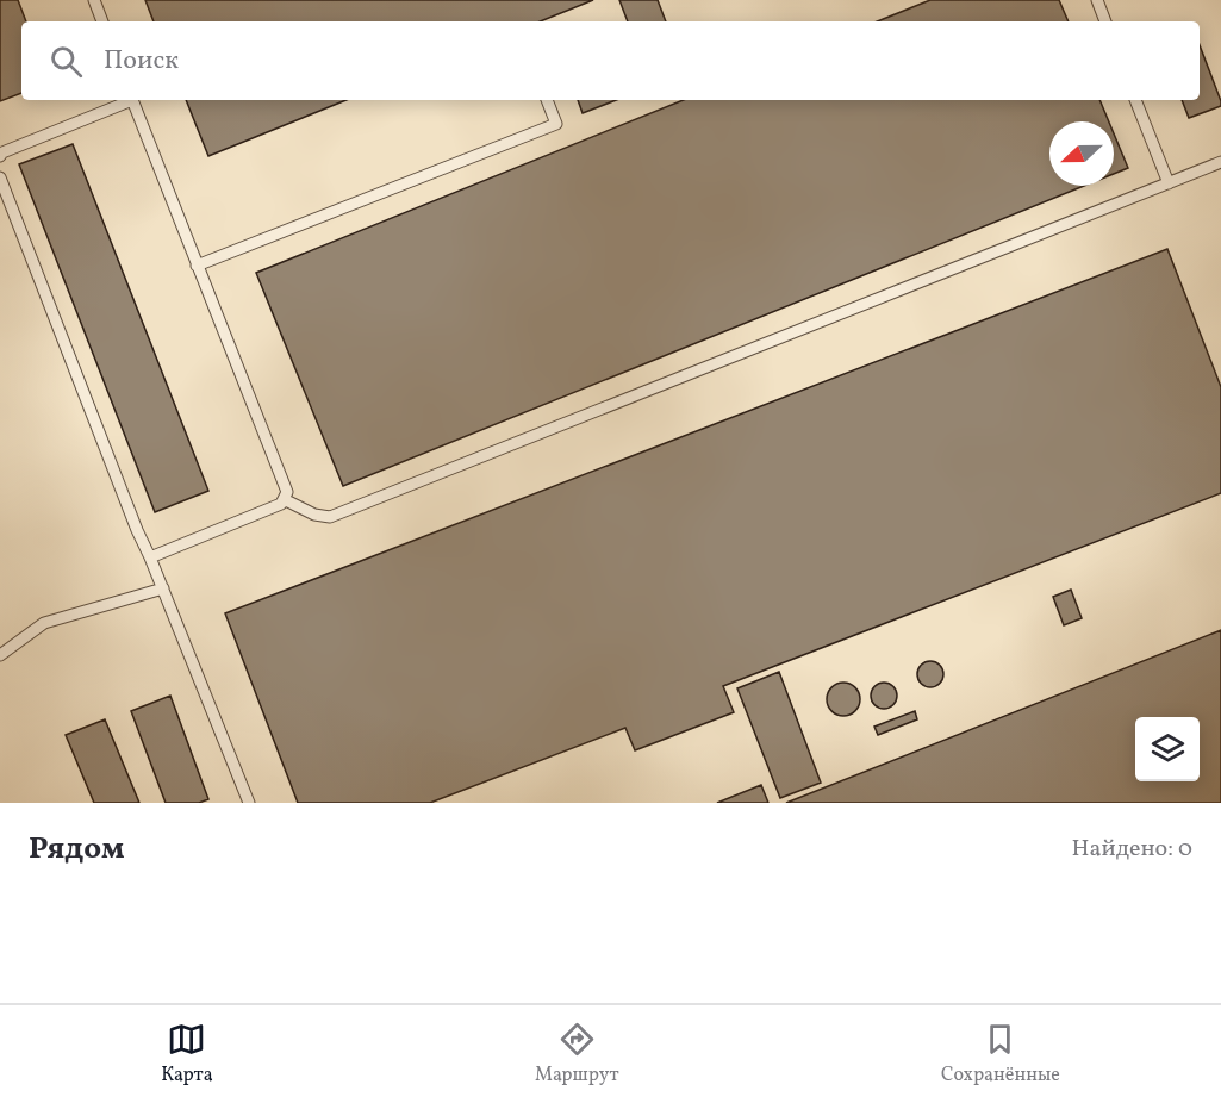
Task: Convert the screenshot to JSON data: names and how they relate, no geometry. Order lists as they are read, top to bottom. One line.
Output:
{"north":"left","page":{"search":"Поиск","heading":["Рядом","Найдено: 0"],"nav":["Карта","Маршрут","Сохранённые"]}}
